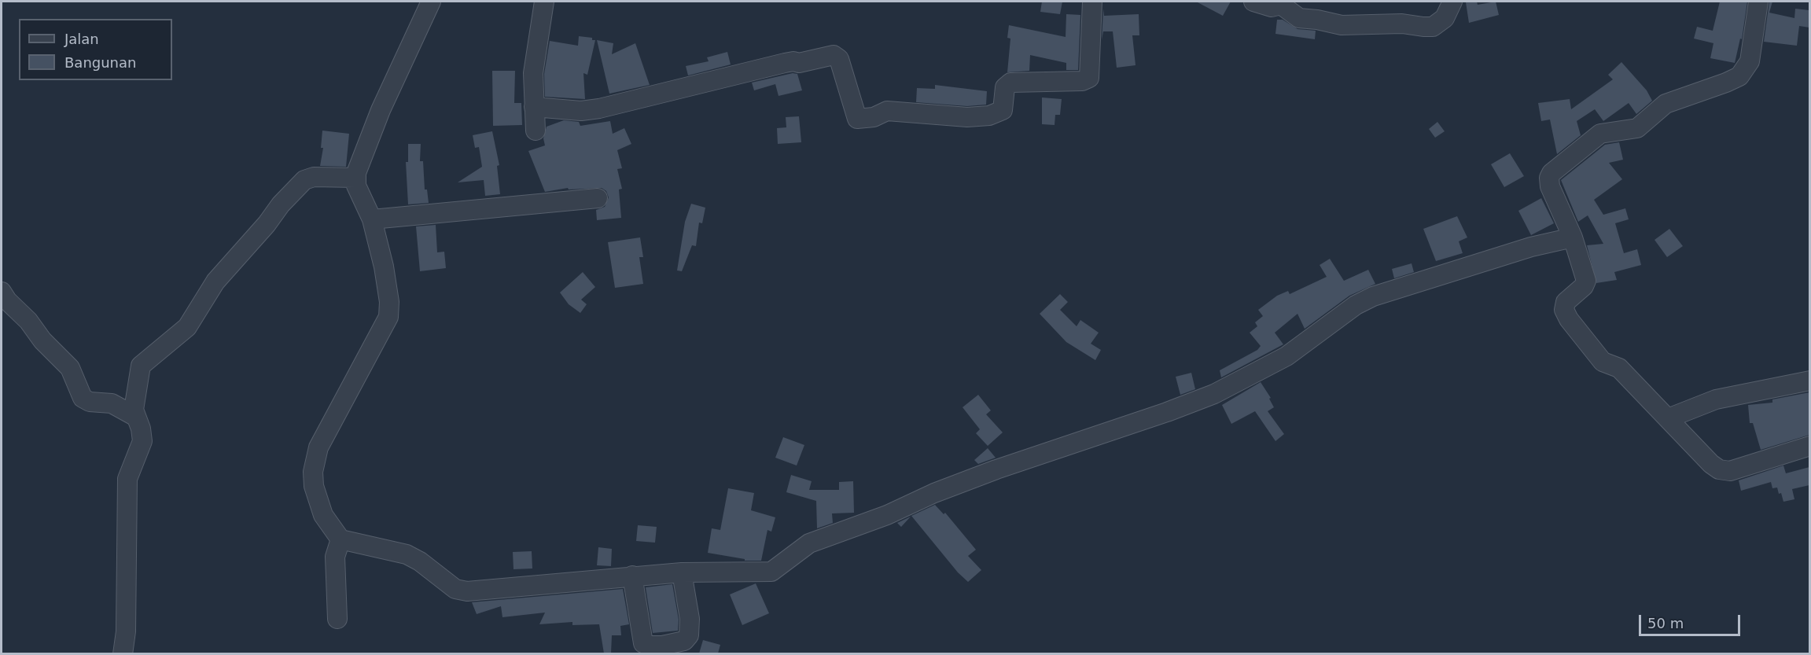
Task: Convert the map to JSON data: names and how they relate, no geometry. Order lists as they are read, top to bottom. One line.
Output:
{"legend":["Jalan","Bangunan"],"scale_bar":"50 m"}
